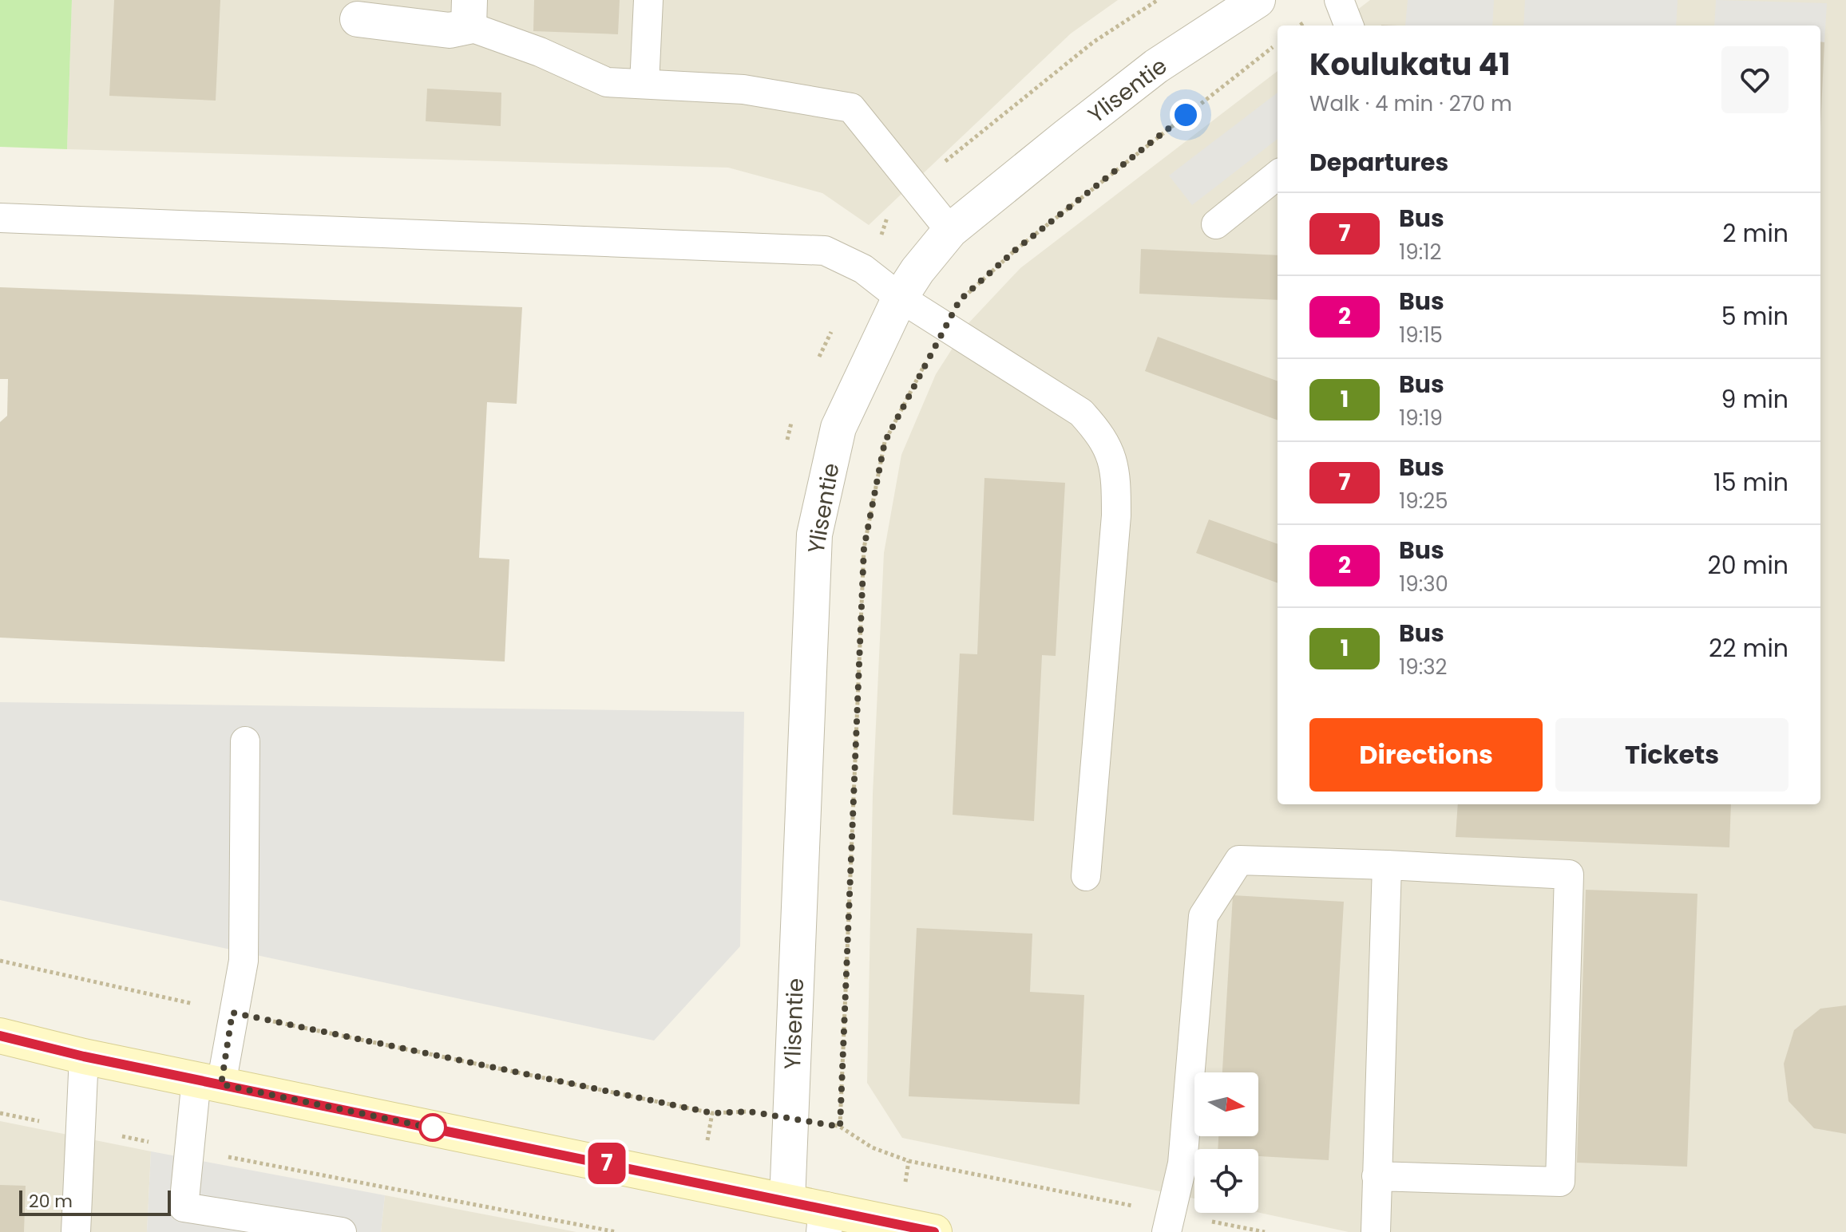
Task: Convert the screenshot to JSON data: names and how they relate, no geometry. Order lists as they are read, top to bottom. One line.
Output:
{"streets":{"street":["Ylisentie"]},"lines":["bus line 7"],"scale_bar":"20 m","north":"right","page":{"on_map":"7","heading":[["Koulukatu 41","Walk · 4 min · 270 m"],"Departures"],"list":[{"mark":"7","name":"Bus","note":"19:12","value":"2 min"},{"mark":"2","name":"Bus","note":"19:15","value":"5 min"},{"mark":"1","name":"Bus","note":"19:19","value":"9 min"},{"mark":"7","name":"Bus","note":"19:25","value":"15 min"},{"mark":"2","name":"Bus","note":"19:30","value":"20 min"},{"mark":"1","name":"Bus","note":"19:32","value":"22 min"}],"buttons":["Directions","Tickets"],"scale":"20 m"}}
